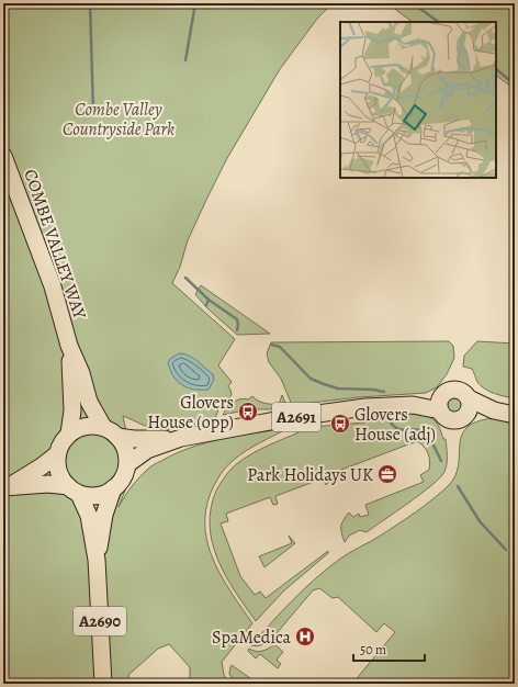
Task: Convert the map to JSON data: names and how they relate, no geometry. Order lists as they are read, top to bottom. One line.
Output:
{"streets":{"main road":["COMBE VALLEY WAY","A2691","A2690"]},"crossings":[["COMBE VALLEY WAY","A2691"],["COMBE VALLEY WAY","A2690"],["A2691","A2690"]],"parks":["Combe Valley Countryside Park"],"places":{"bus stop":["Glovers House (opp)","Glovers House (adj)"],"office":["Park Holidays UK"],"hospital":["SpaMedica"]},"scale_bar":"50 m"}
